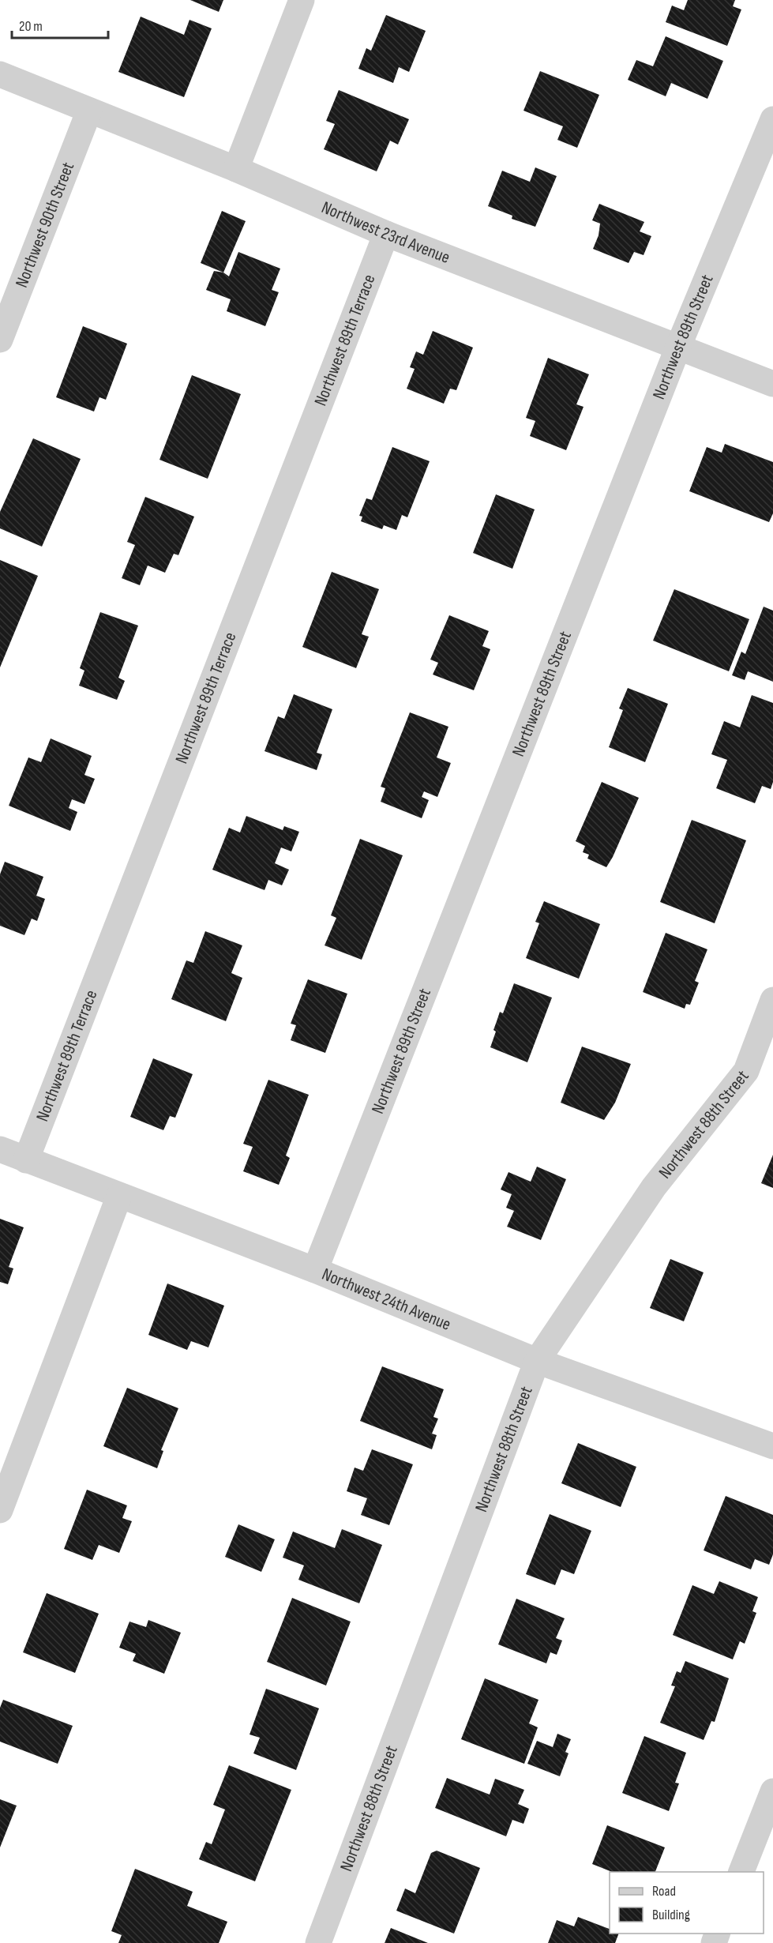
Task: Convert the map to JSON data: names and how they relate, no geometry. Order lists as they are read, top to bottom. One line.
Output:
{"streets":{"street":["Northwest 90th Street","Northwest 23rd Avenue","Northwest 89th Street","Northwest 89th Terrace","Northwest 88th Street","Northwest 24th Avenue"]},"crossings":[["Northwest 90th Street","Northwest 23rd Avenue"],["Northwest 23rd Avenue","Northwest 89th Street"],["Northwest 23rd Avenue","Northwest 89th Terrace"],["Northwest 89th Street","Northwest 24th Avenue"],["Northwest 89th Terrace","Northwest 24th Avenue"],["Northwest 88th Street","Northwest 24th Avenue"]],"legend":["Road","Building"],"scale_bar":"20 m"}
